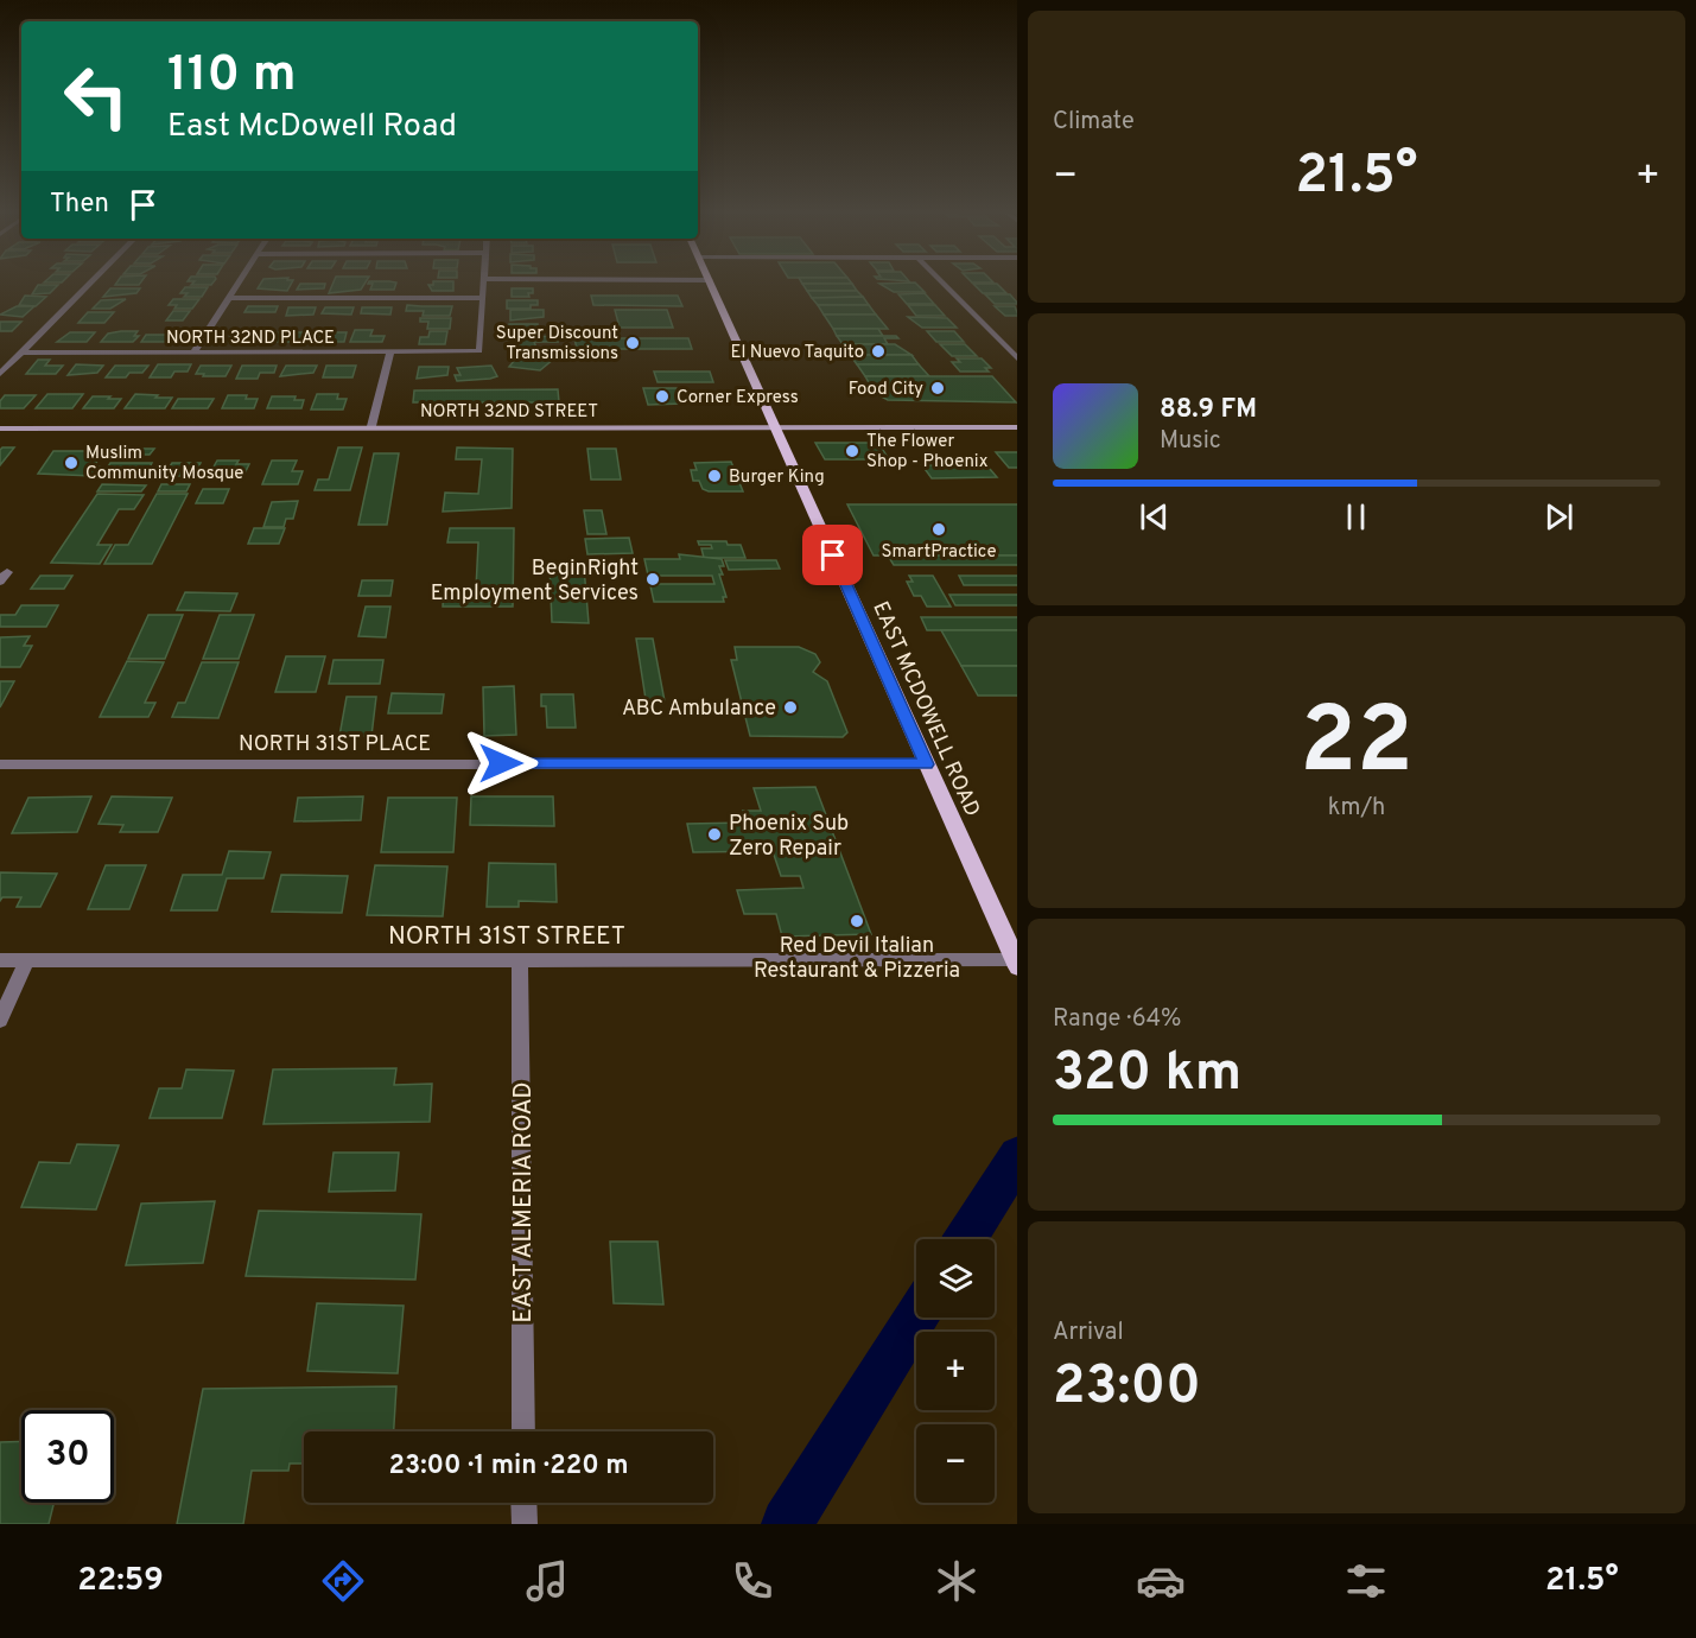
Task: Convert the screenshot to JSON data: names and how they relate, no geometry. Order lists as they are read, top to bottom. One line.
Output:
{"streets":{"main road":["NORTH 32ND STREET","EAST MCDOWELL ROAD"],"street":["NORTH 32ND PLACE","NORTH 31ST PLACE","NORTH 31ST STREET","EAST ALMERIA ROAD"]},"crossings":[["NORTH 32ND STREET","EAST MCDOWELL ROAD"],["EAST MCDOWELL ROAD","NORTH 31ST PLACE"],["EAST MCDOWELL ROAD","NORTH 31ST STREET"],["NORTH 31ST STREET","EAST ALMERIA ROAD"]],"places":["Super Discount Transmissions","El Nuevo Taquito","Food City","Corner Express","The Flower Shop - Phoenix","Muslim Community Mosque","Burger King","SmartPractice","BeginRight Employment Services","ABC Ambulance","Phoenix Sub Zero Repair","Red Devil Italian Restaurant & Pizzeria"],"page":{"tile":["Climate",["22","km/h"],["Range · 64%","320 km"],["Arrival","23:00"]],"turn":["110 m","East McDowell Road"],"heat":["−","21.5°","+"],"then":"Then","song":["88.9 FM","Music"],"map_buttons":["+","−"],"limit":"30","trip":"23:00 · 1 min · 220 m","tabs":["22:59","21.5°"]}}
